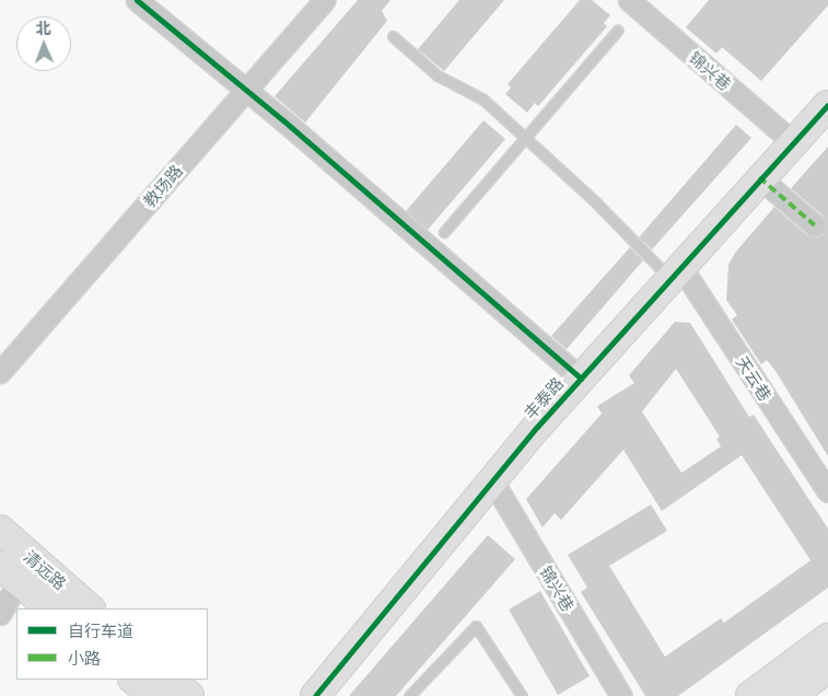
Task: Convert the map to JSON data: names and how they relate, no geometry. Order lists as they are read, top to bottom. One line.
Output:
{"streets":{"street":["锦兴巷","教场路","天云巷","丰泰路","清远路"]},"crossings":[["锦兴巷","丰泰路"],["天云巷","丰泰路"]],"legend":["自行车道","小路"],"north":"top"}
